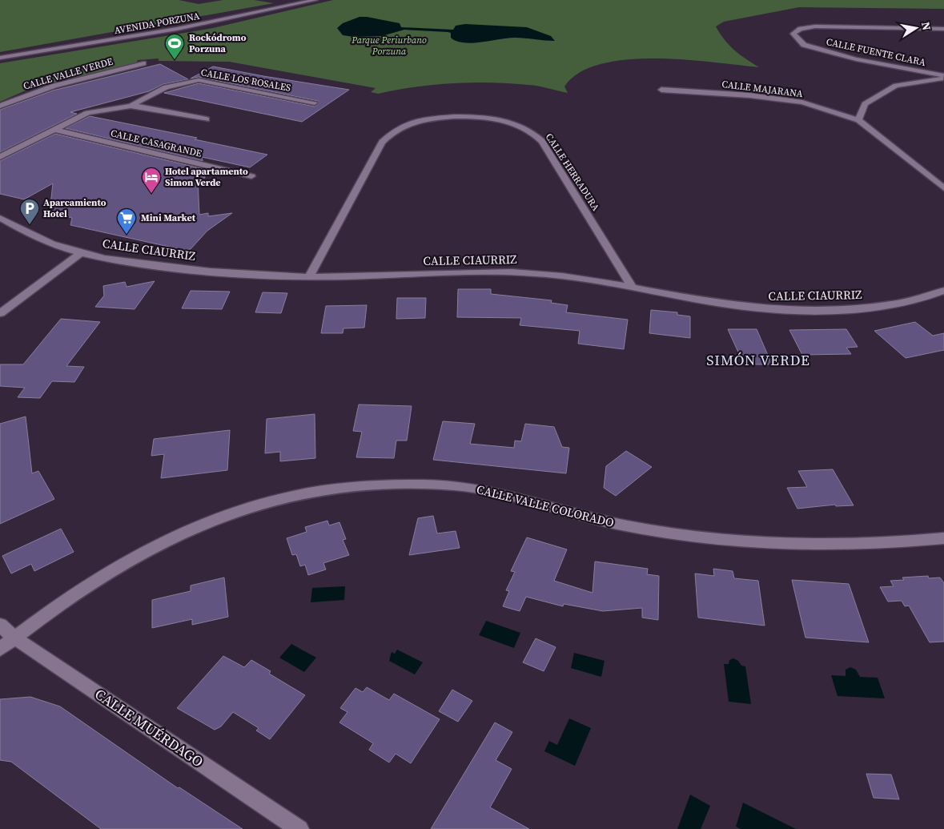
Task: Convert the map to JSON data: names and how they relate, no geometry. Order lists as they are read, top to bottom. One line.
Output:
{"streets":{"street":["AVENIDA PORZUNA","CALLE FUENTE CLARA","CALLE VALLE VERDE","CALLE LOS ROSALES","CALLE MAJARANA","CALLE CASAGRANDE","CALLE HERRADURA","CALLE CIAURRIZ","CALLE VALLE COLORADO","CALLE MUÉRDAGO"]},"crossings":[["CALLE HERRADURA","CALLE CIAURRIZ"],["CALLE VALLE COLORADO","CALLE MUÉRDAGO"]],"districts":["SIMÓN VERDE"],"parks":["Parque Periurbano Porzuna"],"places":{"sports":["Rockódromo Porzuna"],"hotel":["Hotel apartamento Simon Verde"],"parking":["Aparcamiento Hotel"],"supermarket":["Mini Market"]},"north":"right"}
